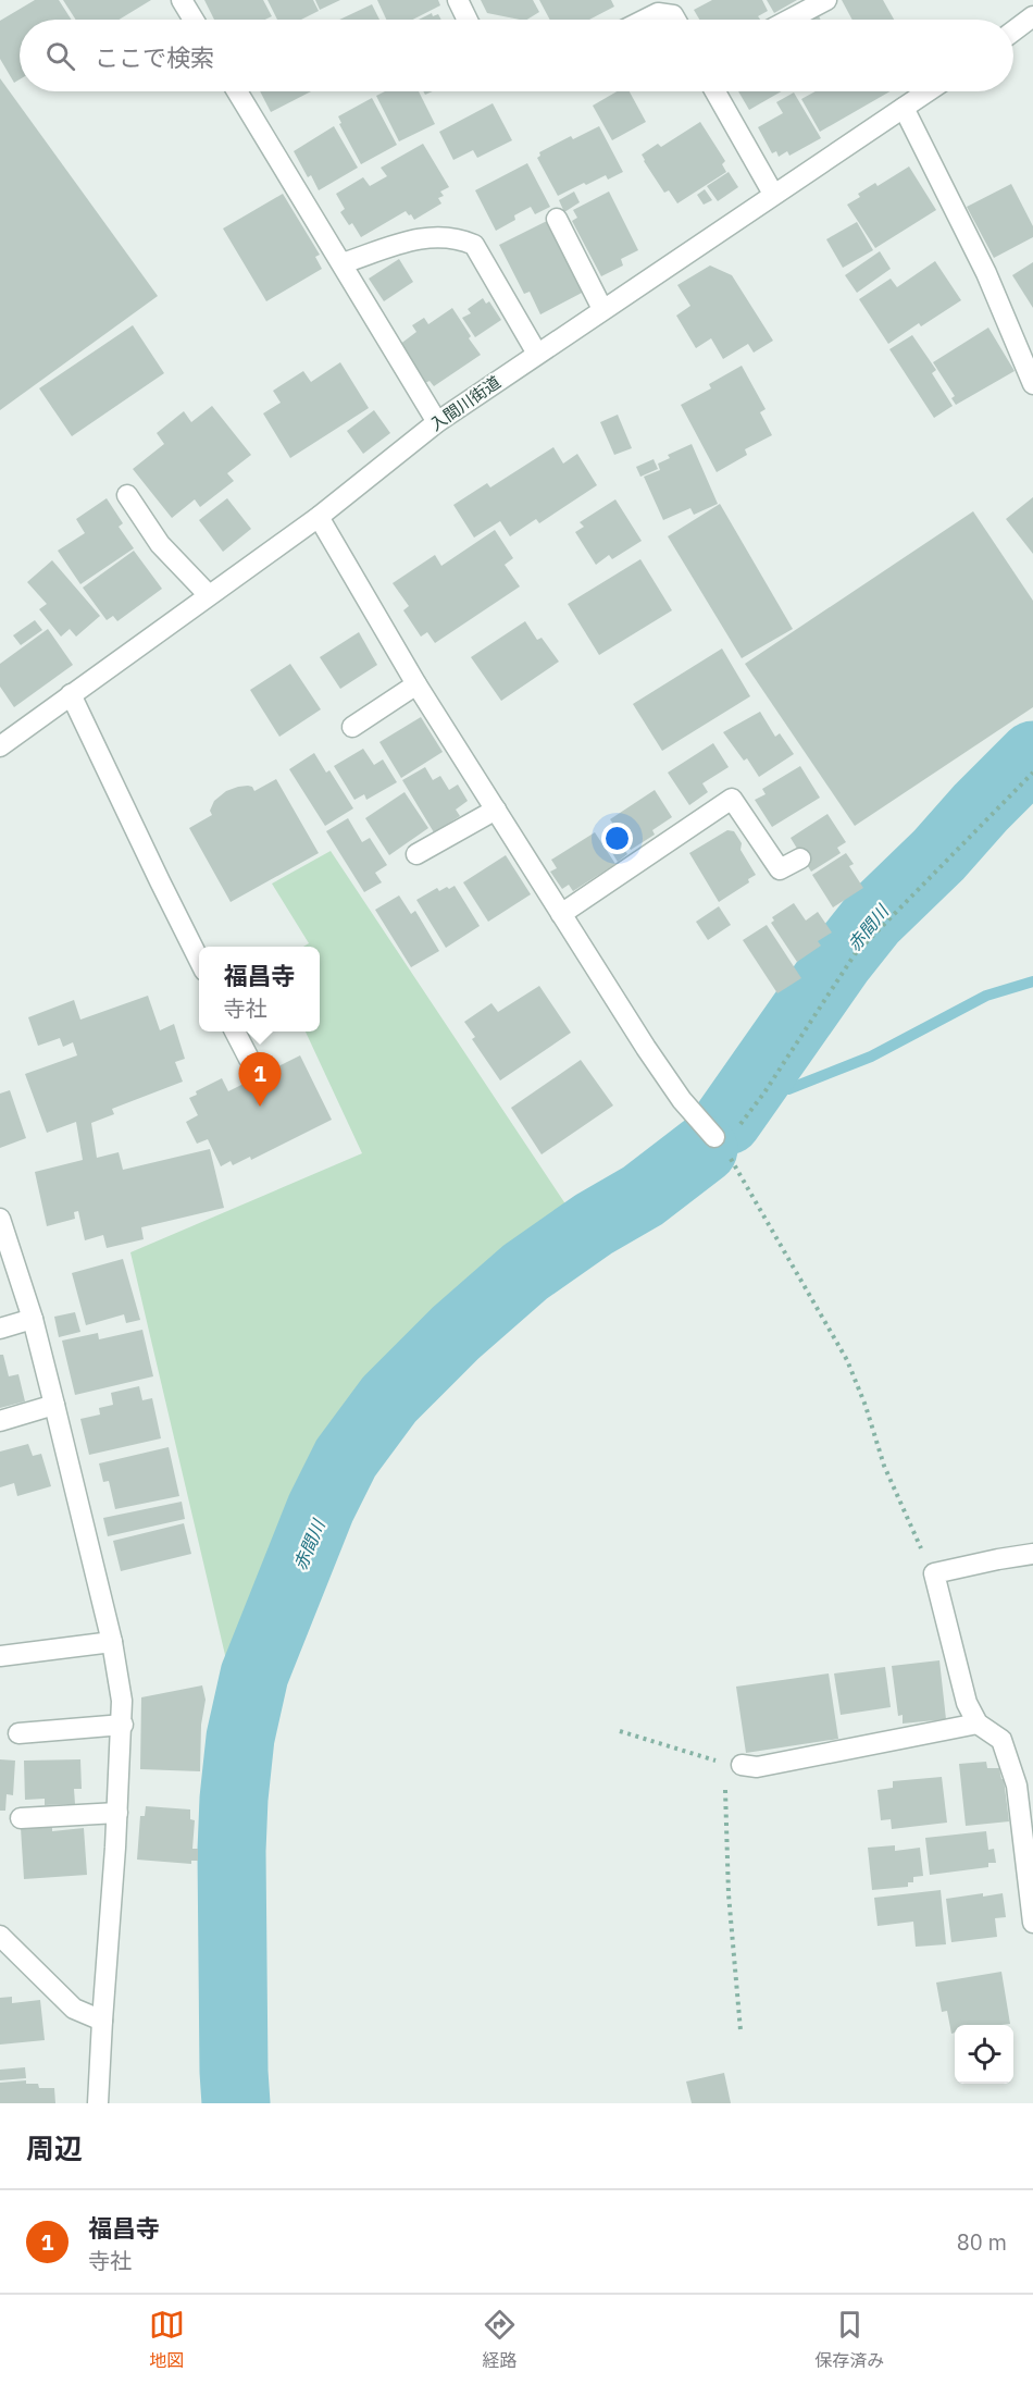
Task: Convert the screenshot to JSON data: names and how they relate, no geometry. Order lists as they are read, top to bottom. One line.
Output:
{"streets":{"street":["入間川街道"]},"water":["赤間川"],"page":{"search":"ここで検索","popup":["福昌寺","寺社"],"pins":"1","heading":"周辺","list":[{"mark":"1","name":"福昌寺","note":"寺社","value":"80 m"}],"nav":["地図","経路","保存済み"]}}
